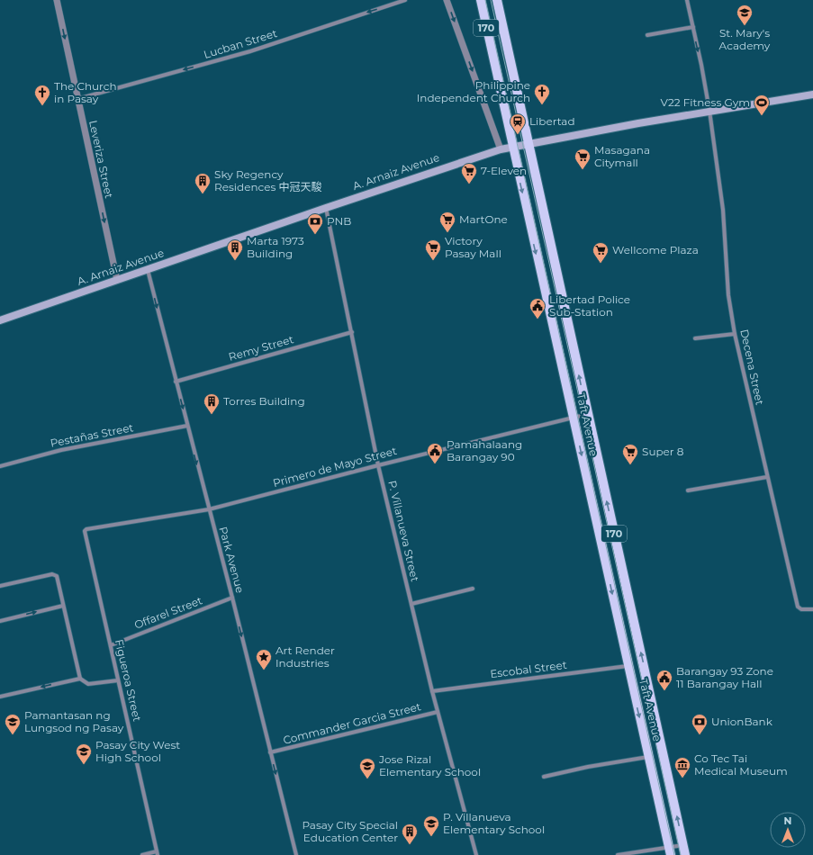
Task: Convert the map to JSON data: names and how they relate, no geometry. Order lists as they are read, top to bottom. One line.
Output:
{"streets":{"main road":["170","A. Arnaiz Avenue","Taft Avenue"],"street":["Lucban Street","Leveriza Street","Remy Street","Decena Street","Pestañas Street","Primero de Mayo Street","P. Villanueva Street","Park Avenue","Offarel Street","Escobal Street","Figueroa Street","Commander Garcia Street"]},"crossings":[["Lucban Street","Leveriza Street"],["Leveriza Street","A. Arnaiz Avenue"],["A. Arnaiz Avenue","Decena Street"],["A. Arnaiz Avenue","Taft Avenue"],["A. Arnaiz Avenue","P. Villanueva Street"],["A. Arnaiz Avenue","Park Avenue"],["Remy Street","P. Villanueva Street"],["Remy Street","Park Avenue"],["Taft Avenue","Primero de Mayo Street"],["Taft Avenue","Escobal Street"],["Pestañas Street","Park Avenue"],["Primero de Mayo Street","P. Villanueva Street"],["Primero de Mayo Street","Park Avenue"],["Primero de Mayo Street","Figueroa Street"],["P. Villanueva Street","Escobal Street"],["P. Villanueva Street","Commander Garcia Street"],["Park Avenue","Offarel Street"],["Park Avenue","Commander Garcia Street"],["Offarel Street","Figueroa Street"]],"one_way":["Lucban Street","Leveriza Street","Park Avenue"],"places":{"school or university":["St. Mary's Academy","Pamantasan ng Lungsod ng Pasay","Pasay City West High School","Jose Rizal Elementary School","P. Villanueva Elementary School"],"church":["Philippine Independent Church","The Church in Pasay"],"sports":["V22 Fitness Gym"],"station":["Libertad"],"supermarket":["Masagana Citymall","7-Eleven","MartOne","Victory Pasay Mall","Wellcome Plaza","Super 8"],"building":["Sky Regency Residences 中冠天駿","Marta 1973 Building","Torres Building","Pasay City Special Education Center"],"bank":["PNB","UnionBank"],"public building":["Libertad Police Sub-Station","Pamahalaang Barangay 90","Barangay 93 Zone 11 Barangay Hall"],"place":["Art Render Industries"],"museum":["Co Tec Tai Medical Museum"]},"north":"top"}
